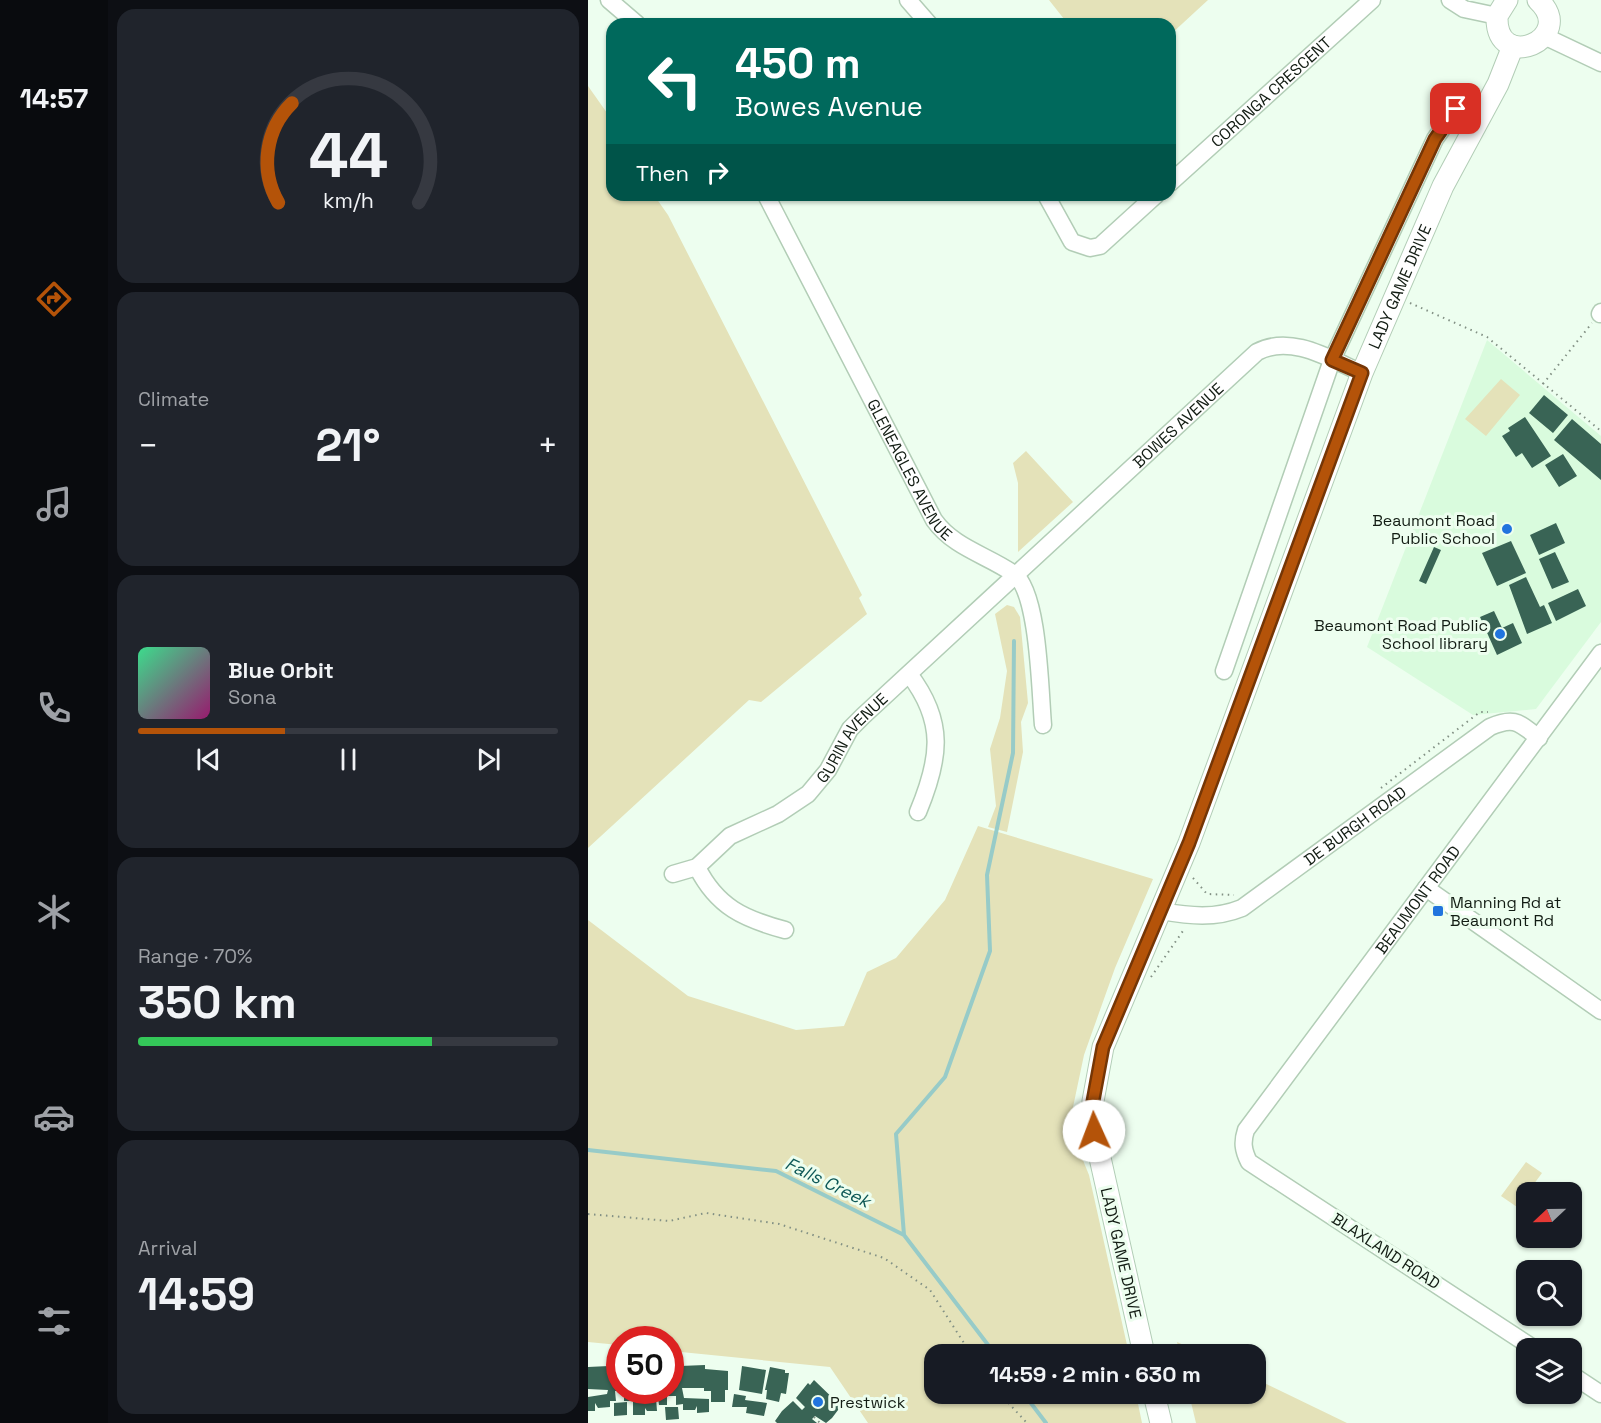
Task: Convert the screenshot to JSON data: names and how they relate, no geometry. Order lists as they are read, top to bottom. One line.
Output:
{"streets":{"main road":["LADY GAME DRIVE"],"street":["CORONGA CRESCENT","BOWES AVENUE","GLENEAGLES AVENUE","GURIN AVENUE","DE BURGH ROAD","BEAUMONT ROAD","BLAXLAND ROAD"]},"crossings":[["LADY GAME DRIVE","BOWES AVENUE"],["LADY GAME DRIVE","DE BURGH ROAD"],["BOWES AVENUE","GLENEAGLES AVENUE"],["BOWES AVENUE","GURIN AVENUE"],["GLENEAGLES AVENUE","GURIN AVENUE"],["DE BURGH ROAD","BEAUMONT ROAD"],["BEAUMONT ROAD","BLAXLAND ROAD"]],"water":["Falls Creek"],"places":{"other":["Beaumont Road Public School","Beaumont Road Public School library","Prestwick"],"transit":["Manning Rd at Beaumont Rd"]},"north":"left","page":{"tabs":"14:57","turn":["450 m","Bowes Avenue"],"then":"Then","tile":["Climate",["Range · 70%","350 km"],["Arrival","14:59"]],"heat":["−","21°","+"],"song":["Blue Orbit","Sona"],"limit":"50","trip":"14:59 · 2 min · 630 m","gauge":["44","km/h"]}}
